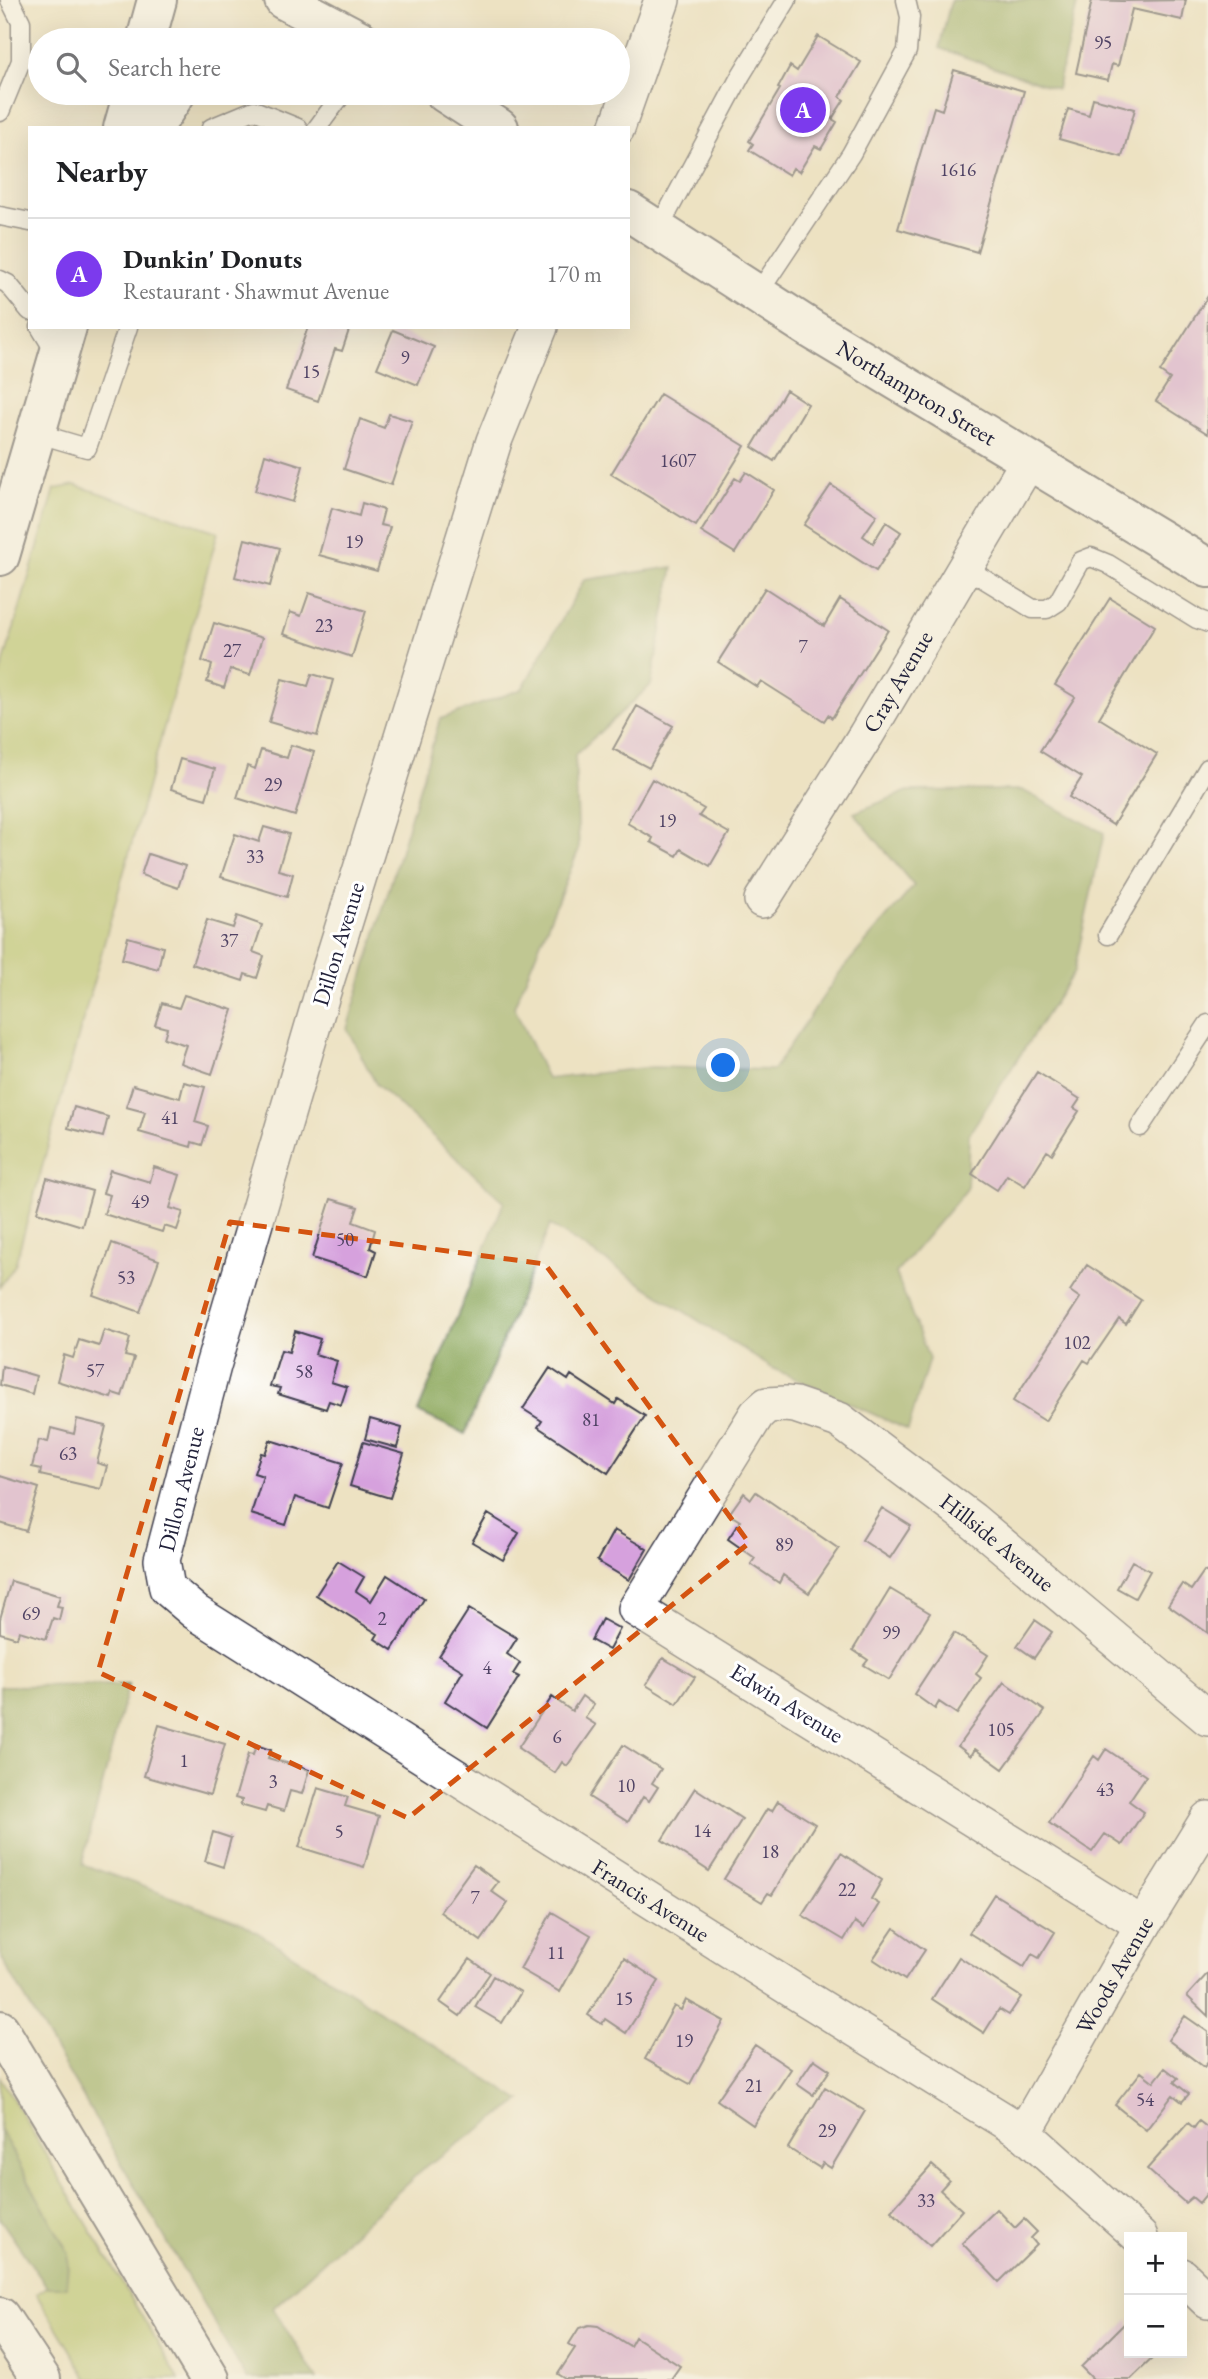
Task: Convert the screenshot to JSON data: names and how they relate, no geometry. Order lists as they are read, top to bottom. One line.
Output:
{"streets":{"main road":["Northampton Street"],"street":["Cray Avenue","Dillon Avenue","Hillside Avenue","Edwin Avenue","Francis Avenue","Woods Avenue"]},"crossings":[["Northampton Street","Cray Avenue"],["Dillon Avenue","Francis Avenue"],["Hillside Avenue","Edwin Avenue"],["Edwin Avenue","Woods Avenue"],["Francis Avenue","Woods Avenue"]],"house_numbers":["95","1616","9","15","1607","19","23","7","27","29","19","33","37","41","49","50","53","102","57","58","81","63","89","69","2","99","4","105","6","1","3","10","43","14","5","18","22","7","11","15","19","21","54","29","33"],"page":{"search":"Search here","pins":"A","heading":"Nearby","list":[{"mark":"A","name":"Dunkin' Donuts","note":"Restaurant · Shawmut Avenue","value":"170 m"}],"map_buttons":["+","−"]}}
